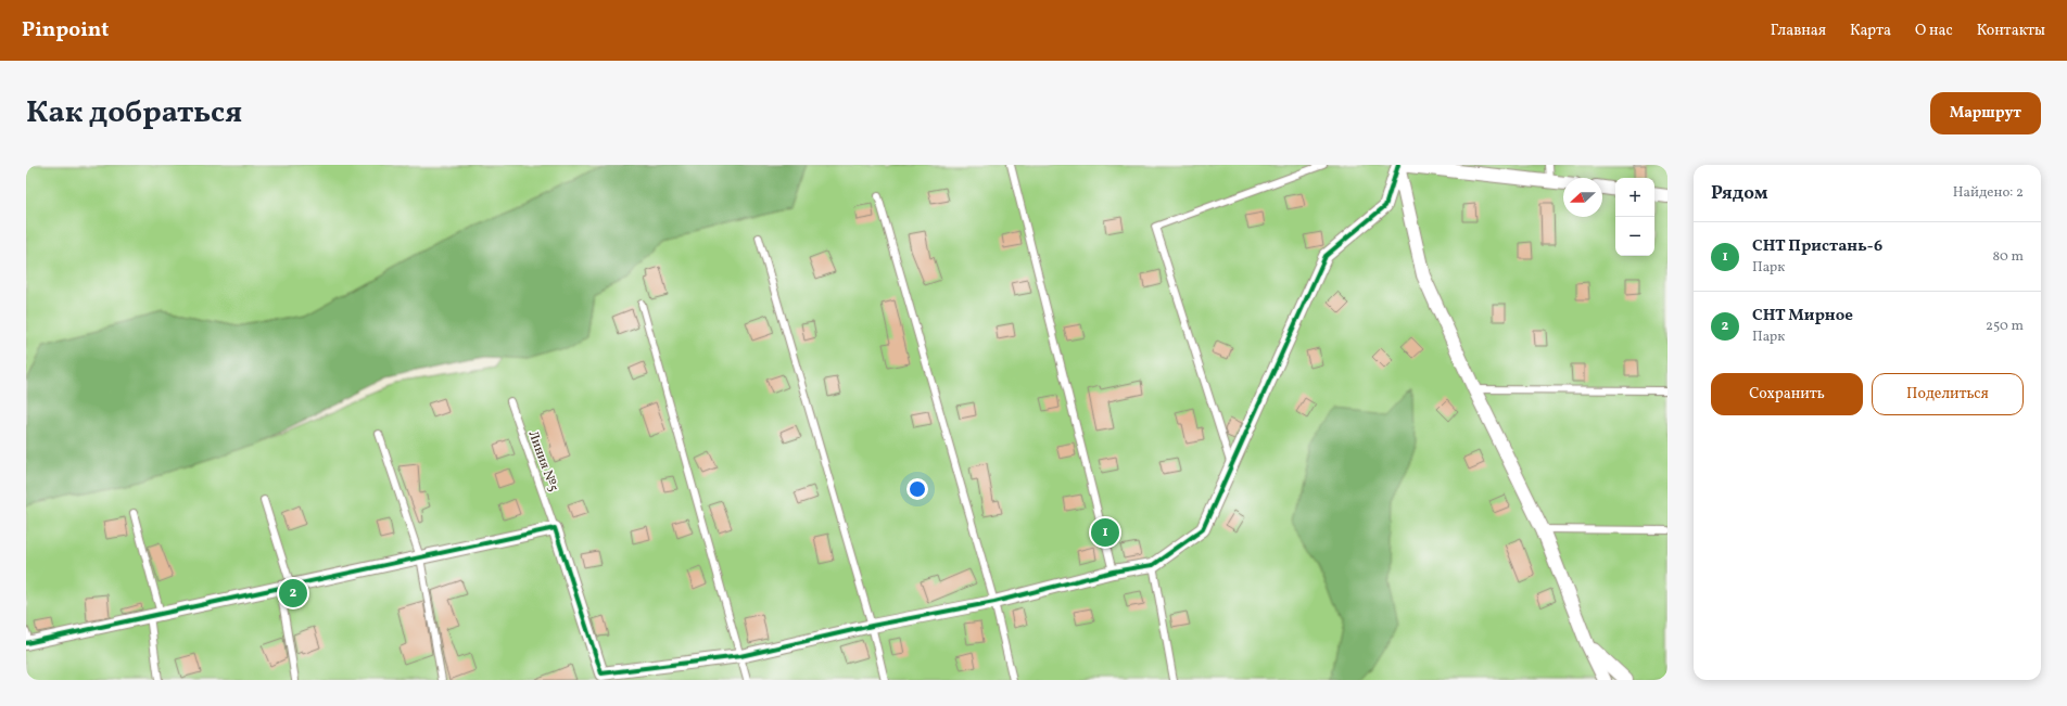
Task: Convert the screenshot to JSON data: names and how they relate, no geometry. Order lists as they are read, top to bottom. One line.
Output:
{"streets":{"lane":["Линия №5"]},"north":"left","page":{"header":"Pinpoint","nav":["Главная","Карта","О нас","Контакты"],"title":"Как добраться","buttons":["Маршрут",["Сохранить","Поделиться"]],"heading":["Рядом","Найдено: 2"],"map_buttons":["+","−"],"list":[{"mark":"1","name":"СНТ Пристань-6","note":"Парк","value":"80 m"},{"mark":"2","name":"СНТ Мирное","note":"Парк","value":"250 m"}],"pins":["1","2"]}}
